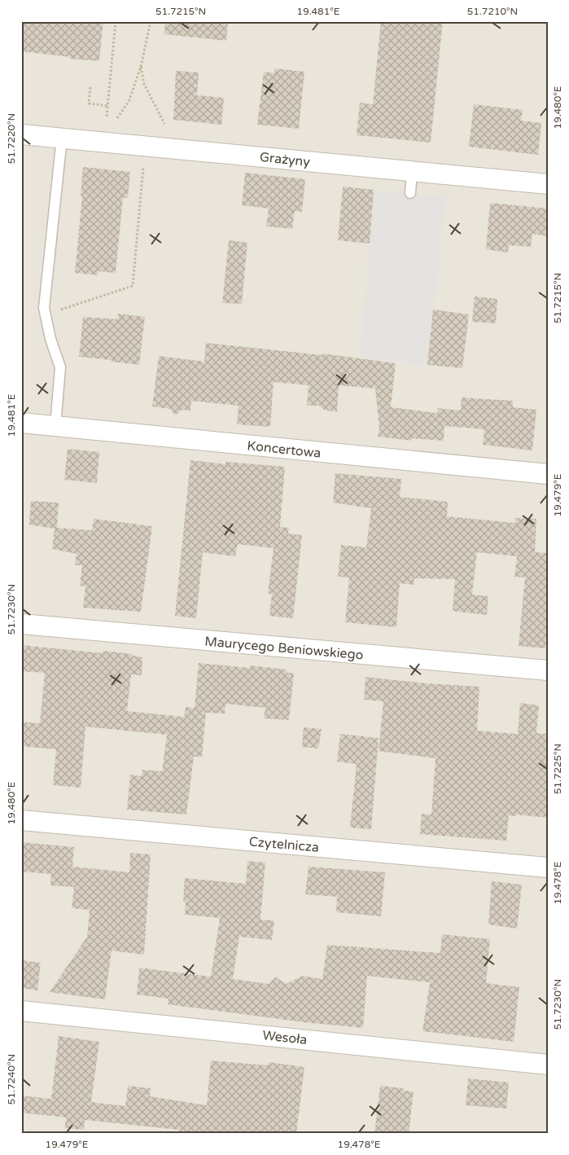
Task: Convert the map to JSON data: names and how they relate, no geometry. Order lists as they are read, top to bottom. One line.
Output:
{"streets":{"street":["Grażyny","Koncertowa","Maurycego Beniowskiego","Czytelnicza","Wesoła"]},"coordinates":["51.7215°N","19.481°E","51.7210°N","19.480°E","51.7220°N","19.479°E","51.7230°N","51.7225°N","19.478°E","51.7240°N"]}
